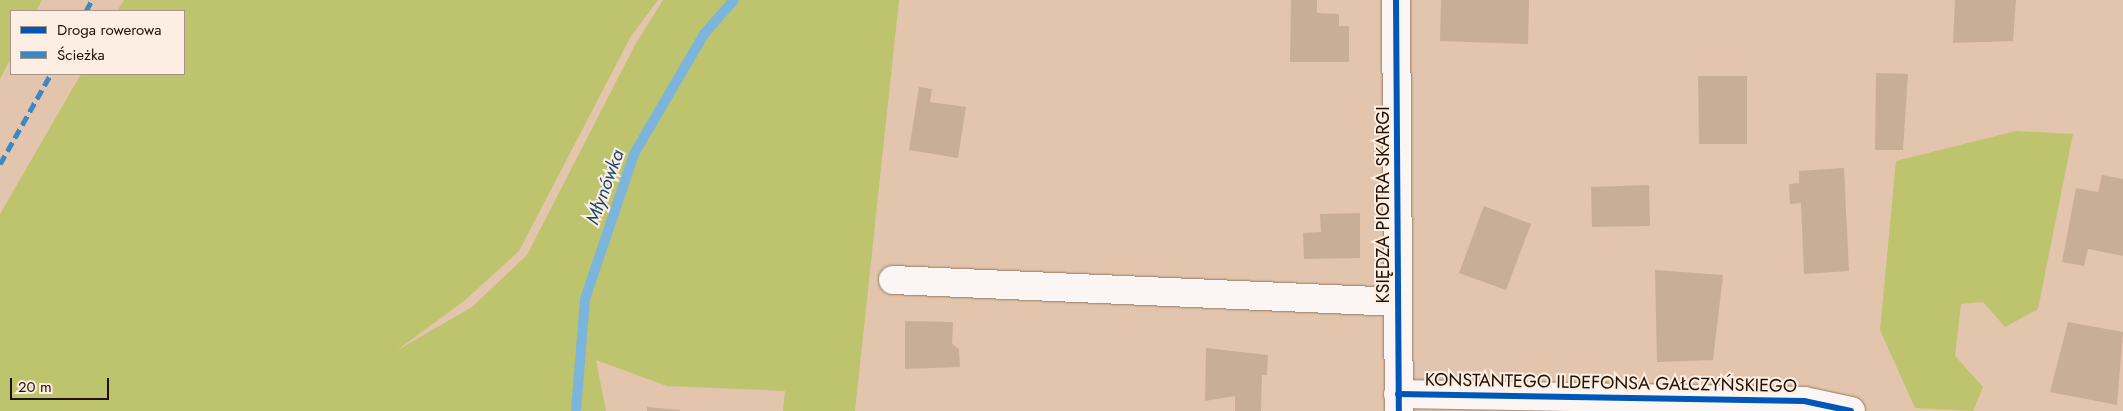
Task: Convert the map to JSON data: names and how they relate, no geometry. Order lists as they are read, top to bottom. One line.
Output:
{"streets":{"street":["KSIĘDZA PIOTRA SKARGI","KONSTANTEGO ILDEFONSA GAŁCZYŃSKIEGO"]},"crossings":[["KSIĘDZA PIOTRA SKARGI","KONSTANTEGO ILDEFONSA GAŁCZYŃSKIEGO"]],"water":["Młynówka"],"legend":["Droga rowerowa","Ścieżka"],"scale_bar":"20 m"}
